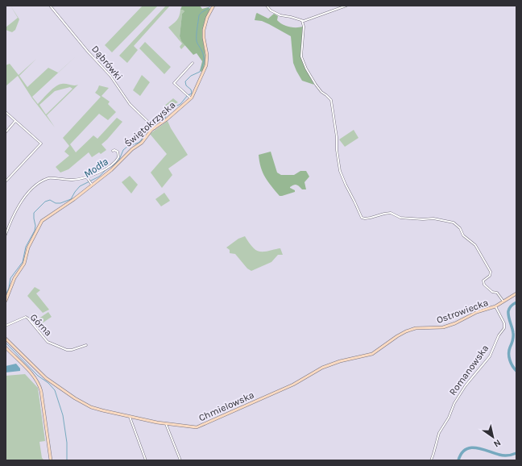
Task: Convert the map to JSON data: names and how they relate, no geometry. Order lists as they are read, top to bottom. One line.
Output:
{"streets":{"street":["Dąbrówki","Świętokrzyska","Ostrowiecka","Górna","Romanowska","Chmielowska"]},"crossings":[["Dąbrówki","Świętokrzyska"],["Ostrowiecka","Romanowska"],["Ostrowiecka","Chmielowska"]],"water":["Modła"],"north":"bottom right"}
